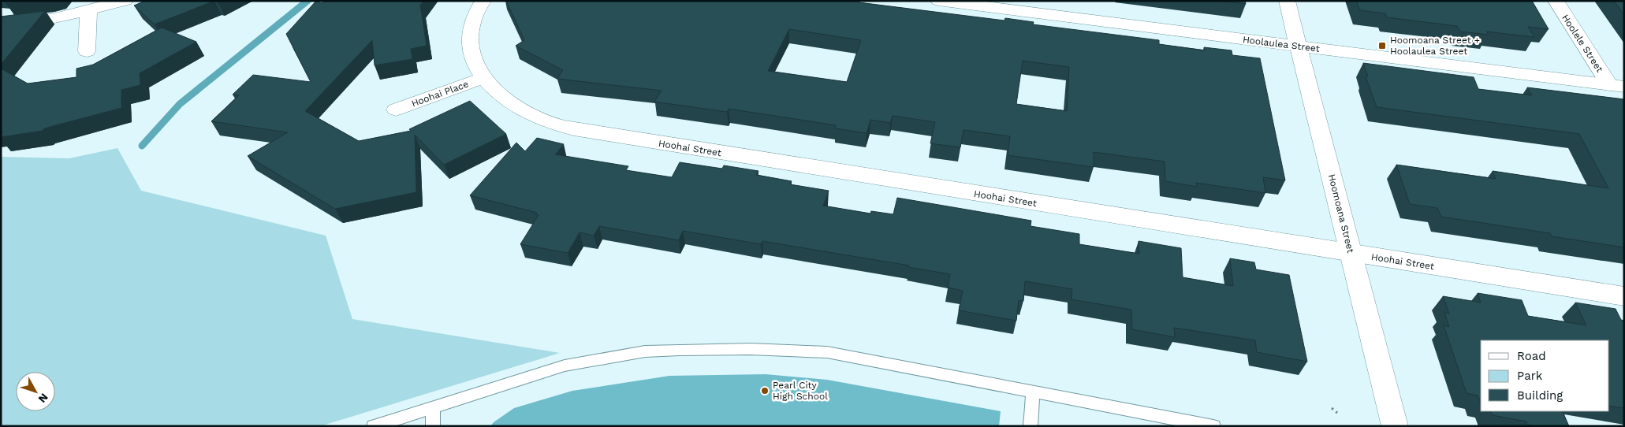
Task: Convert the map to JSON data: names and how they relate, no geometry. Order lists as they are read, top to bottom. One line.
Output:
{"streets":{"street":["Hoolele Street","Hoolaulea Street","Hoohai Place","Hoohai Street","Hoomoana Street"]},"crossings":[["Hoolele Street","Hoolaulea Street"],["Hoolaulea Street","Hoomoana Street"],["Hoohai Place","Hoohai Street"],["Hoohai Street","Hoomoana Street"]],"places":{"transit":["Hoomoana Street + Hoolaulea Street"],"other":["Pearl City High School"]},"legend":["Road","Park","Building"],"north":"bottom right"}
